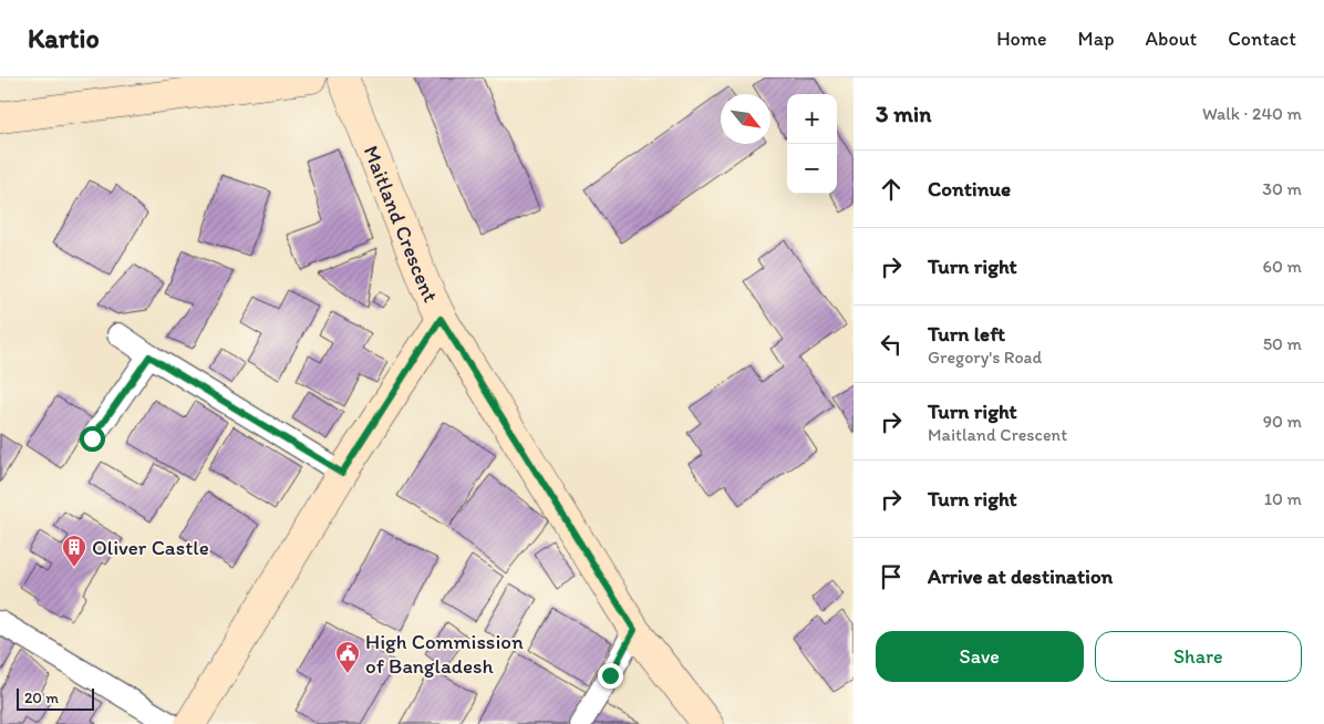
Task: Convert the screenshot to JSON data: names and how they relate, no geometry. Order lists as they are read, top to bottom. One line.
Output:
{"streets":{"main road":["Maitland Crescent"]},"places":{"building":["Oliver Castle"],"public building":["High Commission of Bangladesh"]},"scale_bar":"20 m","north":"bottom right","page":{"header":"Kartio","nav":["Home","Map","About","Contact"],"heading":["3 min","Walk · 240 m"],"map_buttons":["+","−"],"list":[["Continue","30 m"],["Turn right","60 m"],["Turn left","Gregory's Road","50 m"],["Turn right","Maitland Crescent","90 m"],["Turn right","10 m"],"Arrive at destination"],"buttons":["Save","Share"],"scale":"20 m"}}
